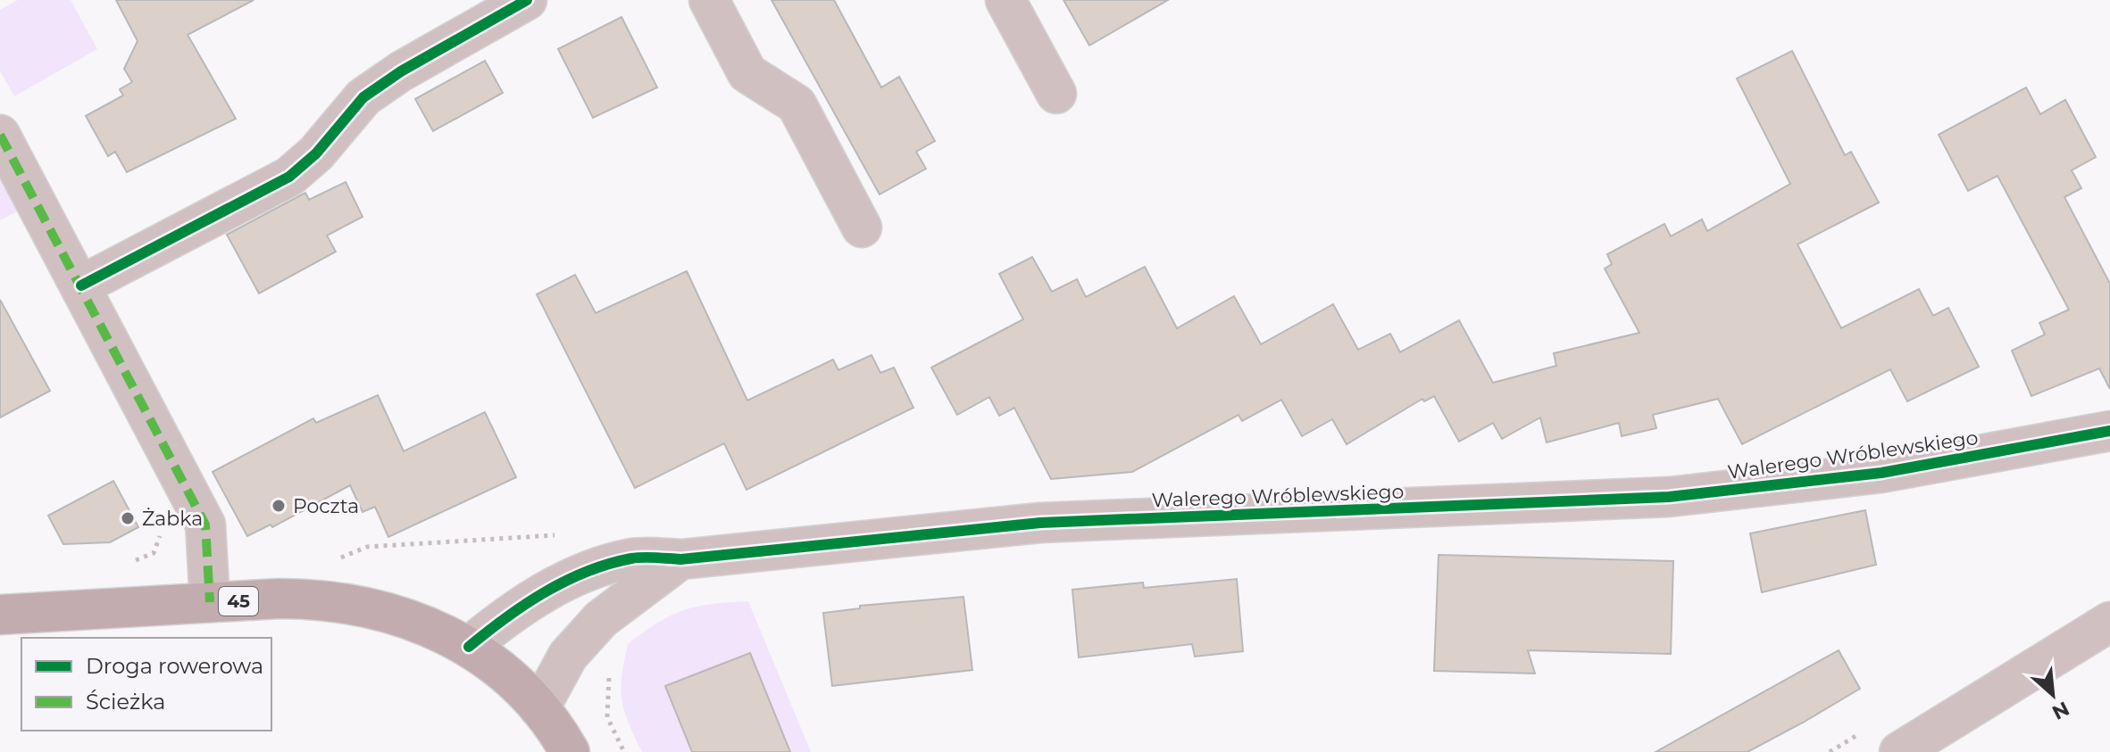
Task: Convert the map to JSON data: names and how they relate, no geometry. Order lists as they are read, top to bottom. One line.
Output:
{"streets":{"main road":["45"],"street":["Walerego Wróblewskiego"]},"crossings":[["Walerego Wróblewskiego","45"]],"places":["Poczta","Żabka"],"legend":["Droga rowerowa","Ścieżka"],"north":"bottom right"}
